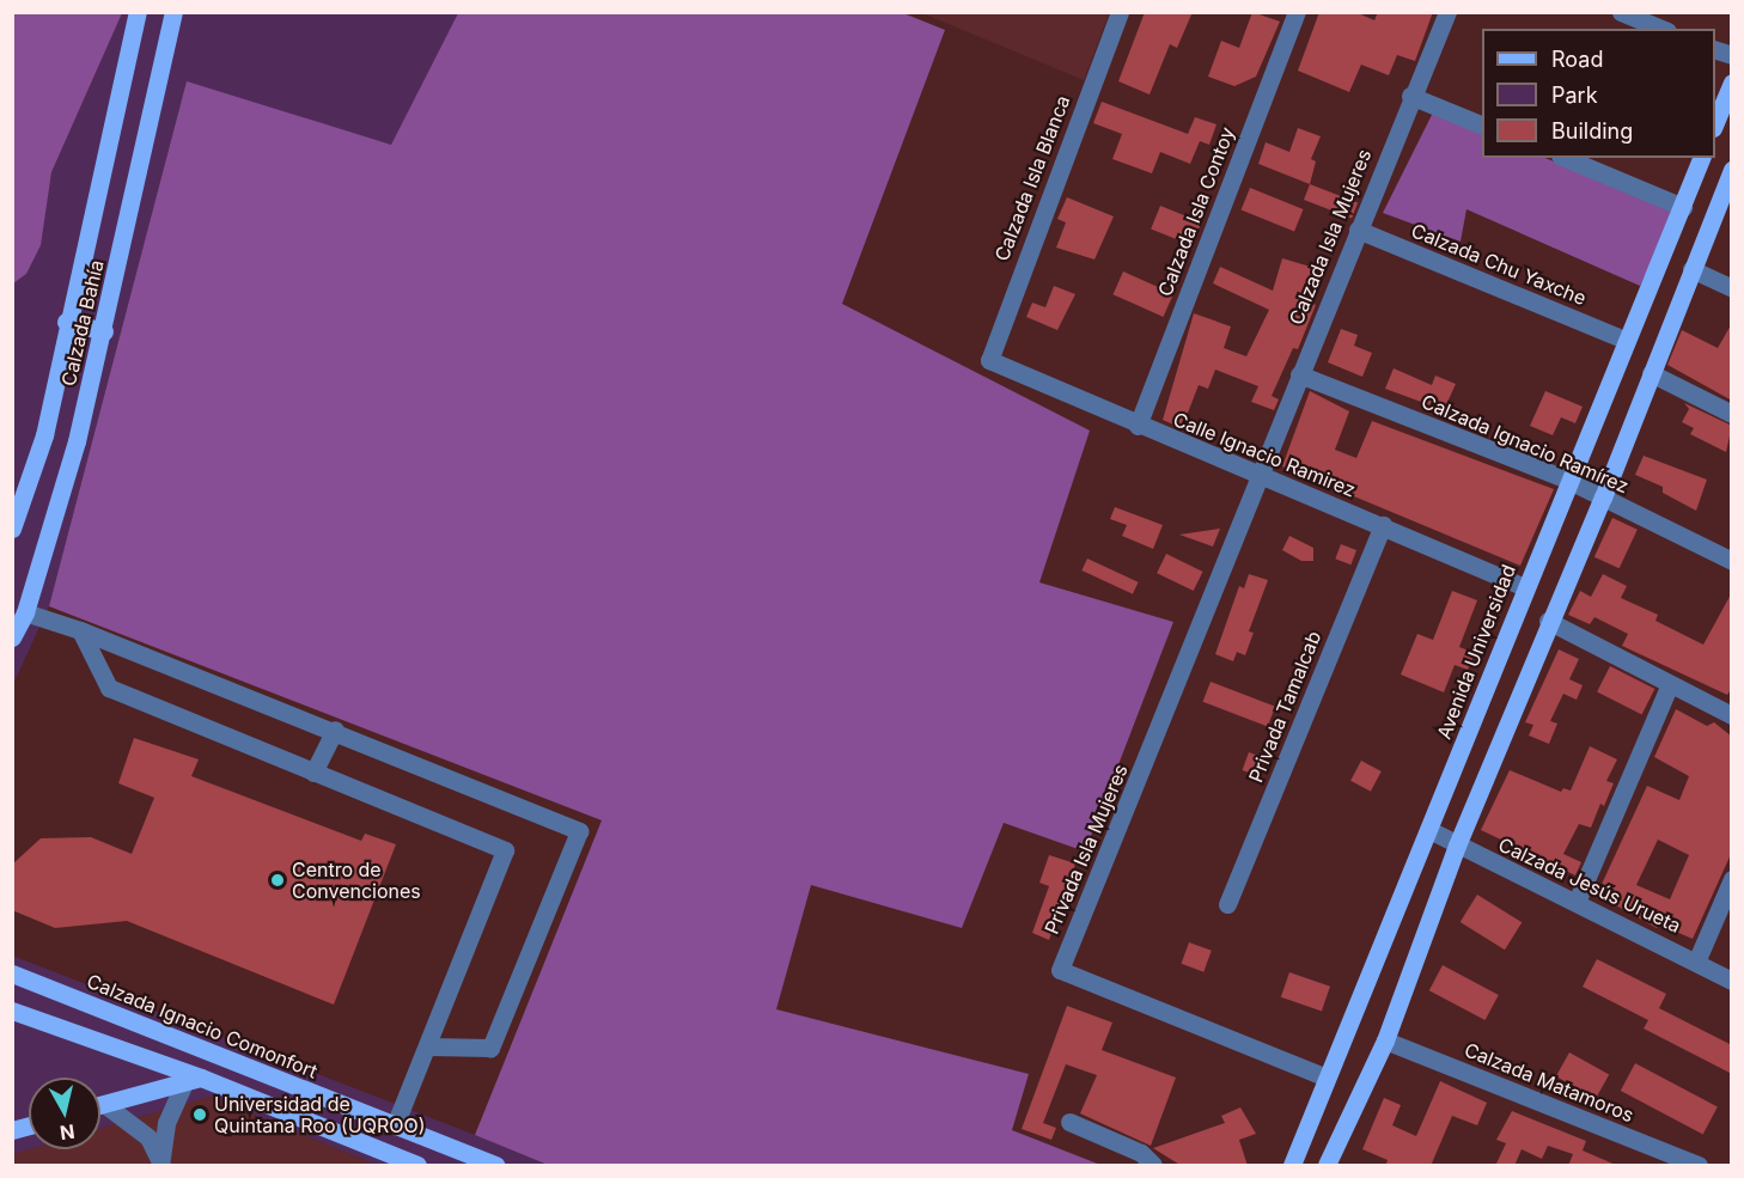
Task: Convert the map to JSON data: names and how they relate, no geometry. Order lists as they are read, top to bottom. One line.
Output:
{"streets":{"main road":["Calzada Bahía","Avenida Universidad","Calzada Ignacio Comonfort"],"street":["Calzada Isla Blanca","Calzada Isla Contoy","Calzada Isla Mujeres","Calzada Chu Yaxche","Calzada Ignacio Ramírez","Calle Ignacio Ramirez","Privada Tamalcab","Privada Isla Mujeres","Calzada Jesús Urueta","Calzada Matamoros"]},"crossings":[["Calzada Isla Blanca","Calle Ignacio Ramirez"],["Calzada Isla Contoy","Calle Ignacio Ramirez"],["Calzada Isla Mujeres","Calzada Chu Yaxche"],["Calzada Isla Mujeres","Calzada Ignacio Ramírez"],["Calzada Isla Mujeres","Calle Ignacio Ramirez"],["Calzada Isla Mujeres","Privada Isla Mujeres"],["Calzada Chu Yaxche","Avenida Universidad"],["Calzada Ignacio Ramírez","Avenida Universidad"],["Calle Ignacio Ramirez","Avenida Universidad"],["Calle Ignacio Ramirez","Privada Tamalcab"],["Calle Ignacio Ramirez","Privada Isla Mujeres"],["Avenida Universidad","Privada Isla Mujeres"],["Avenida Universidad","Calzada Jesús Urueta"]],"places":["Centro de Convenciones","Universidad de Quintana Roo (UQROO)"],"legend":["Road","Park","Building"],"north":"bottom"}
